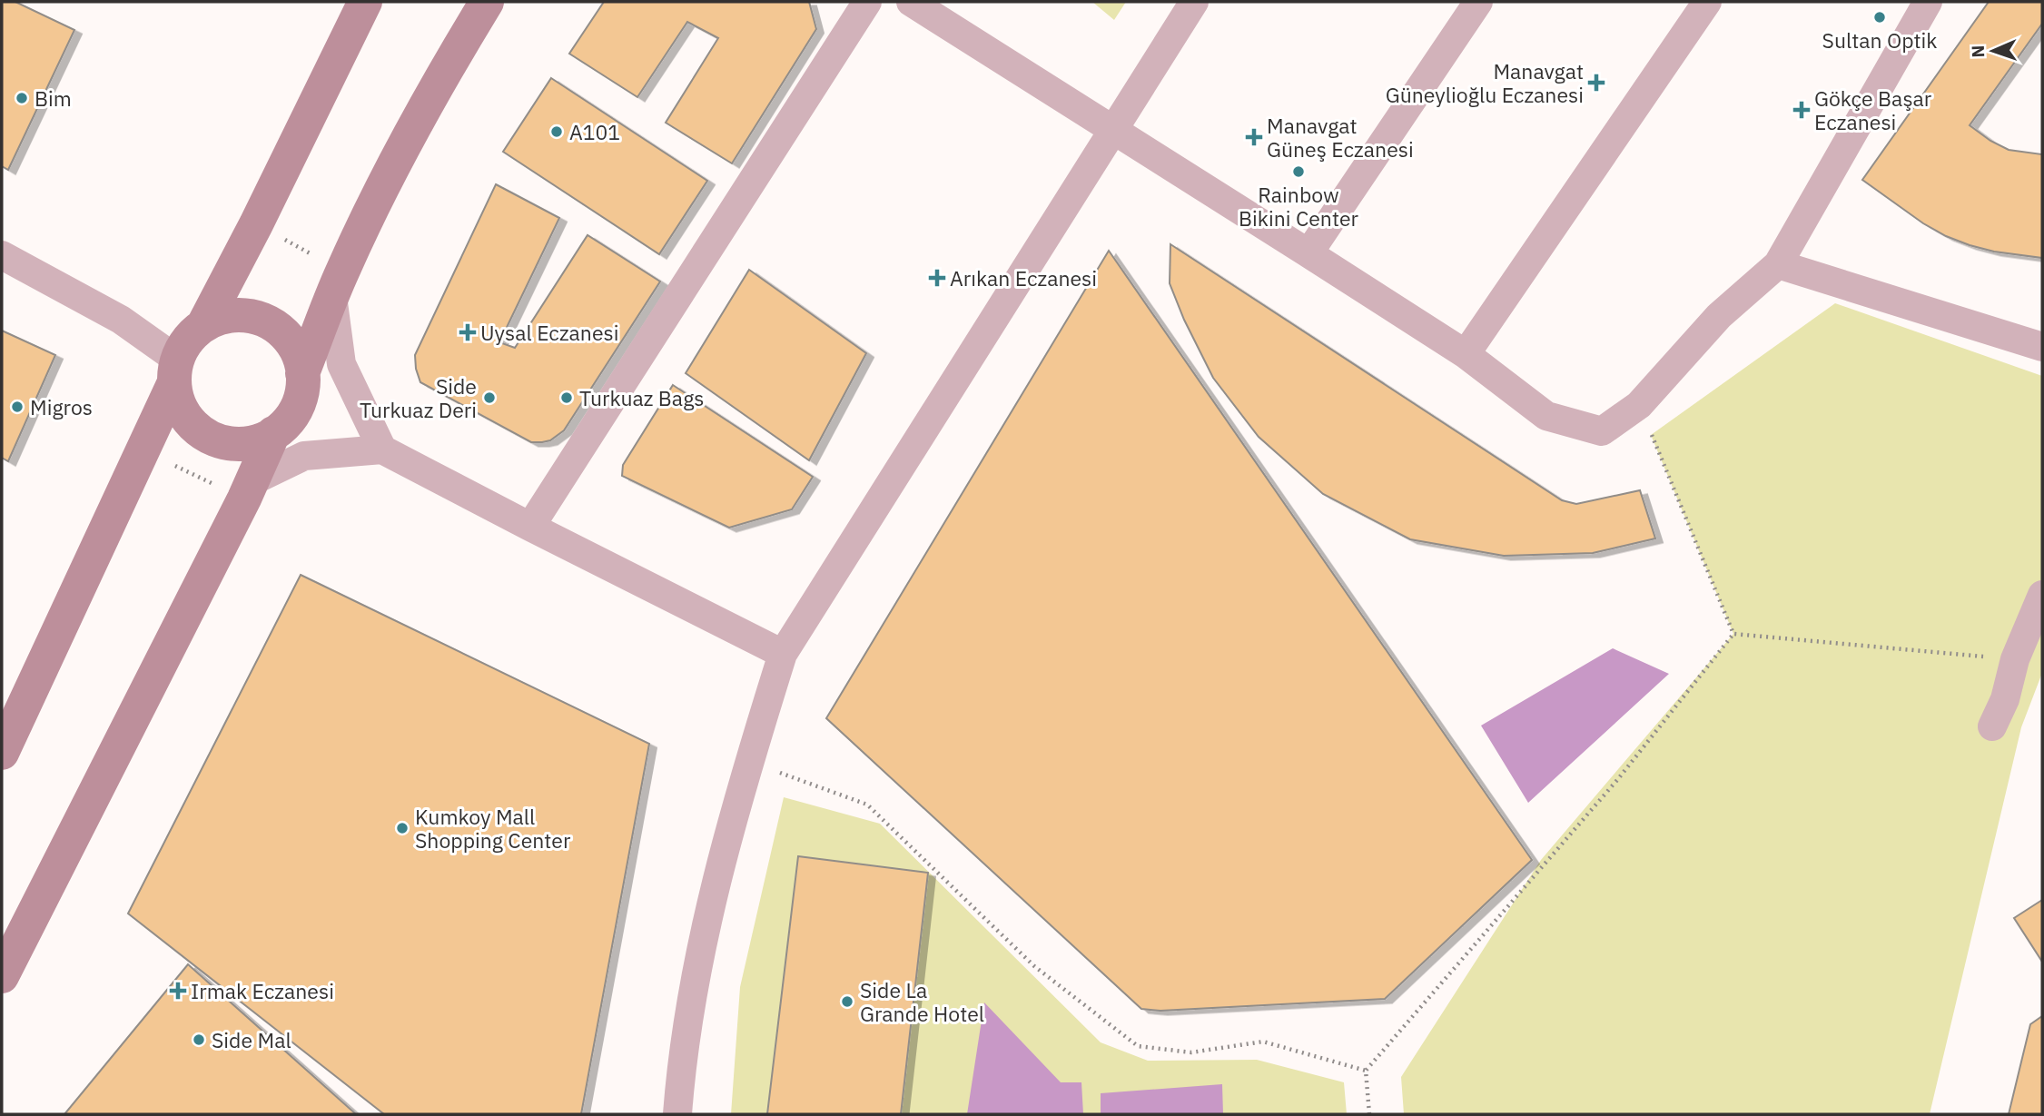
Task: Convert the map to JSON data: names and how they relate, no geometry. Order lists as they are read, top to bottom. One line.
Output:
{"places":{"other":["Sultan Optik","Bim","A101","Rainbow Bikini Center","Side Turkuaz Deri","Turkuaz Bags","Migros","Kumkoy Mall Shopping Center","Side La Grande Hotel","Side Mal"],"health":["Manavgat Güneylioğlu Eczanesi","Gökçe Başar Eczanesi","Manavgat Güneş Eczanesi","Arıkan Eczanesi","Uysal Eczanesi","Irmak Eczanesi"]},"north":"left"}
